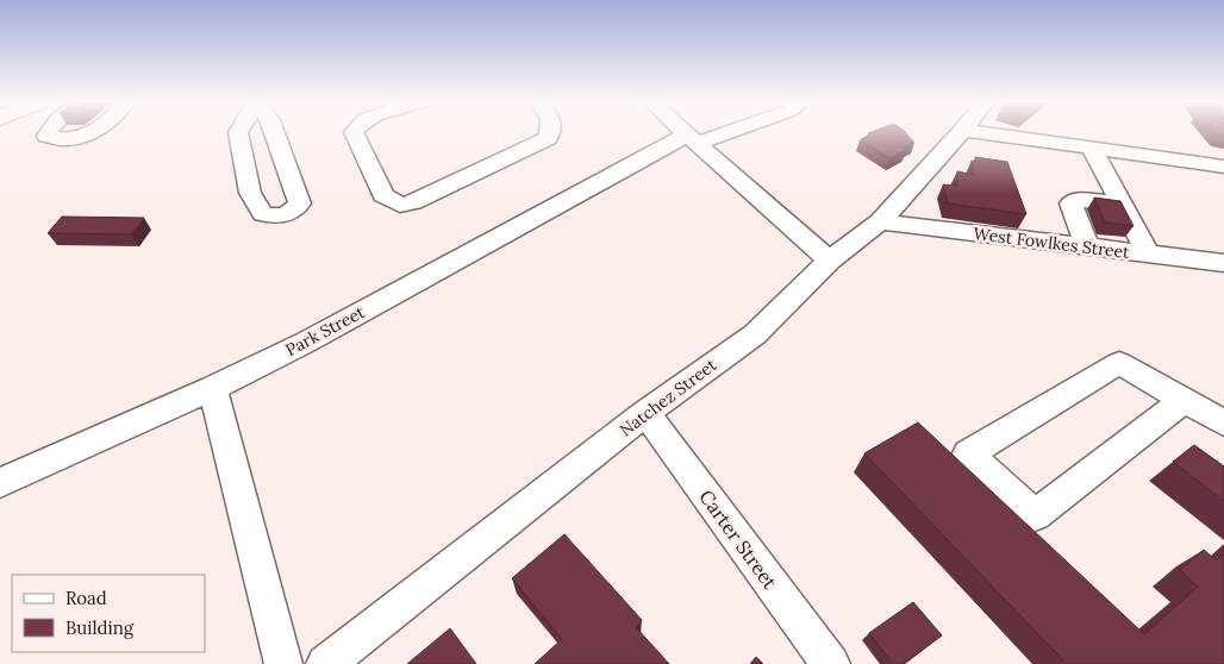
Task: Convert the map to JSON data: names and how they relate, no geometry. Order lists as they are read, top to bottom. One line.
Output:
{"streets":{"street":["West Fowlkes Street","Park Street","Natchez Street","Carter Street"]},"crossings":[["West Fowlkes Street","Natchez Street"],["Natchez Street","Carter Street"]],"legend":["Road","Building"]}
